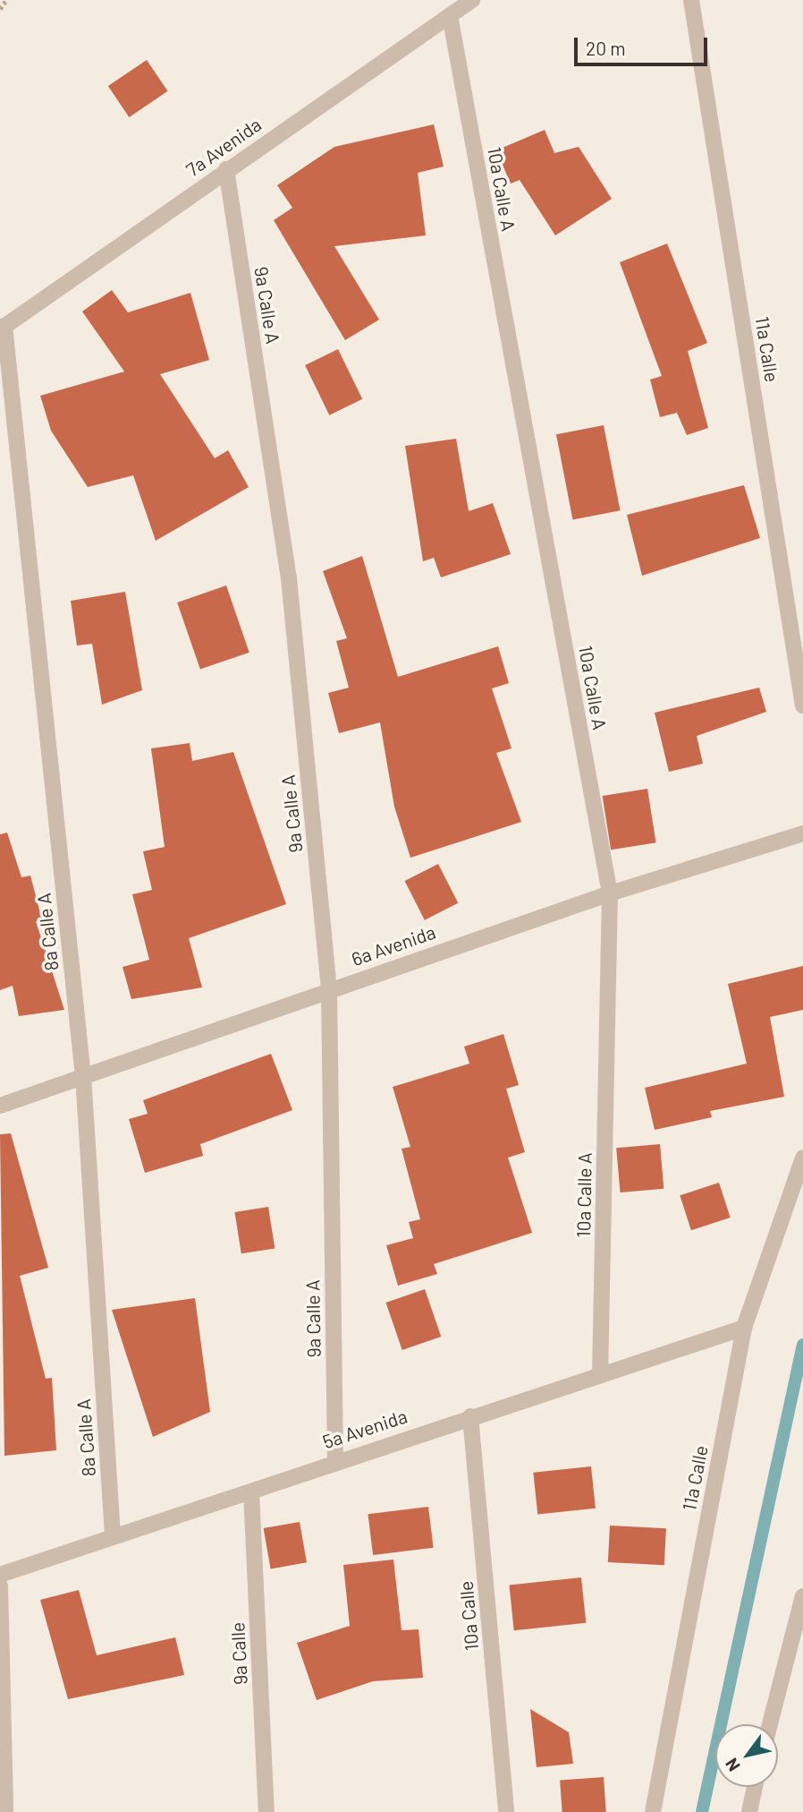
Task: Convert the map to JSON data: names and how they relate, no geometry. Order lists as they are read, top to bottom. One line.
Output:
{"streets":{"street":["7a Avenida","10a Calle A","9a Calle A","11a Calle","8a Calle A","6a Avenida","5a Avenida","10a Calle","9a Calle"]},"crossings":[["7a Avenida","10a Calle A"],["7a Avenida","9a Calle A"],["7a Avenida","8a Calle A"],["10a Calle A","6a Avenida"],["10a Calle A","5a Avenida"],["9a Calle A","6a Avenida"],["9a Calle A","5a Avenida"],["11a Calle","5a Avenida"],["8a Calle A","6a Avenida"],["8a Calle A","5a Avenida"],["5a Avenida","10a Calle"],["5a Avenida","9a Calle"]],"scale_bar":"20 m","north":"bottom left"}
